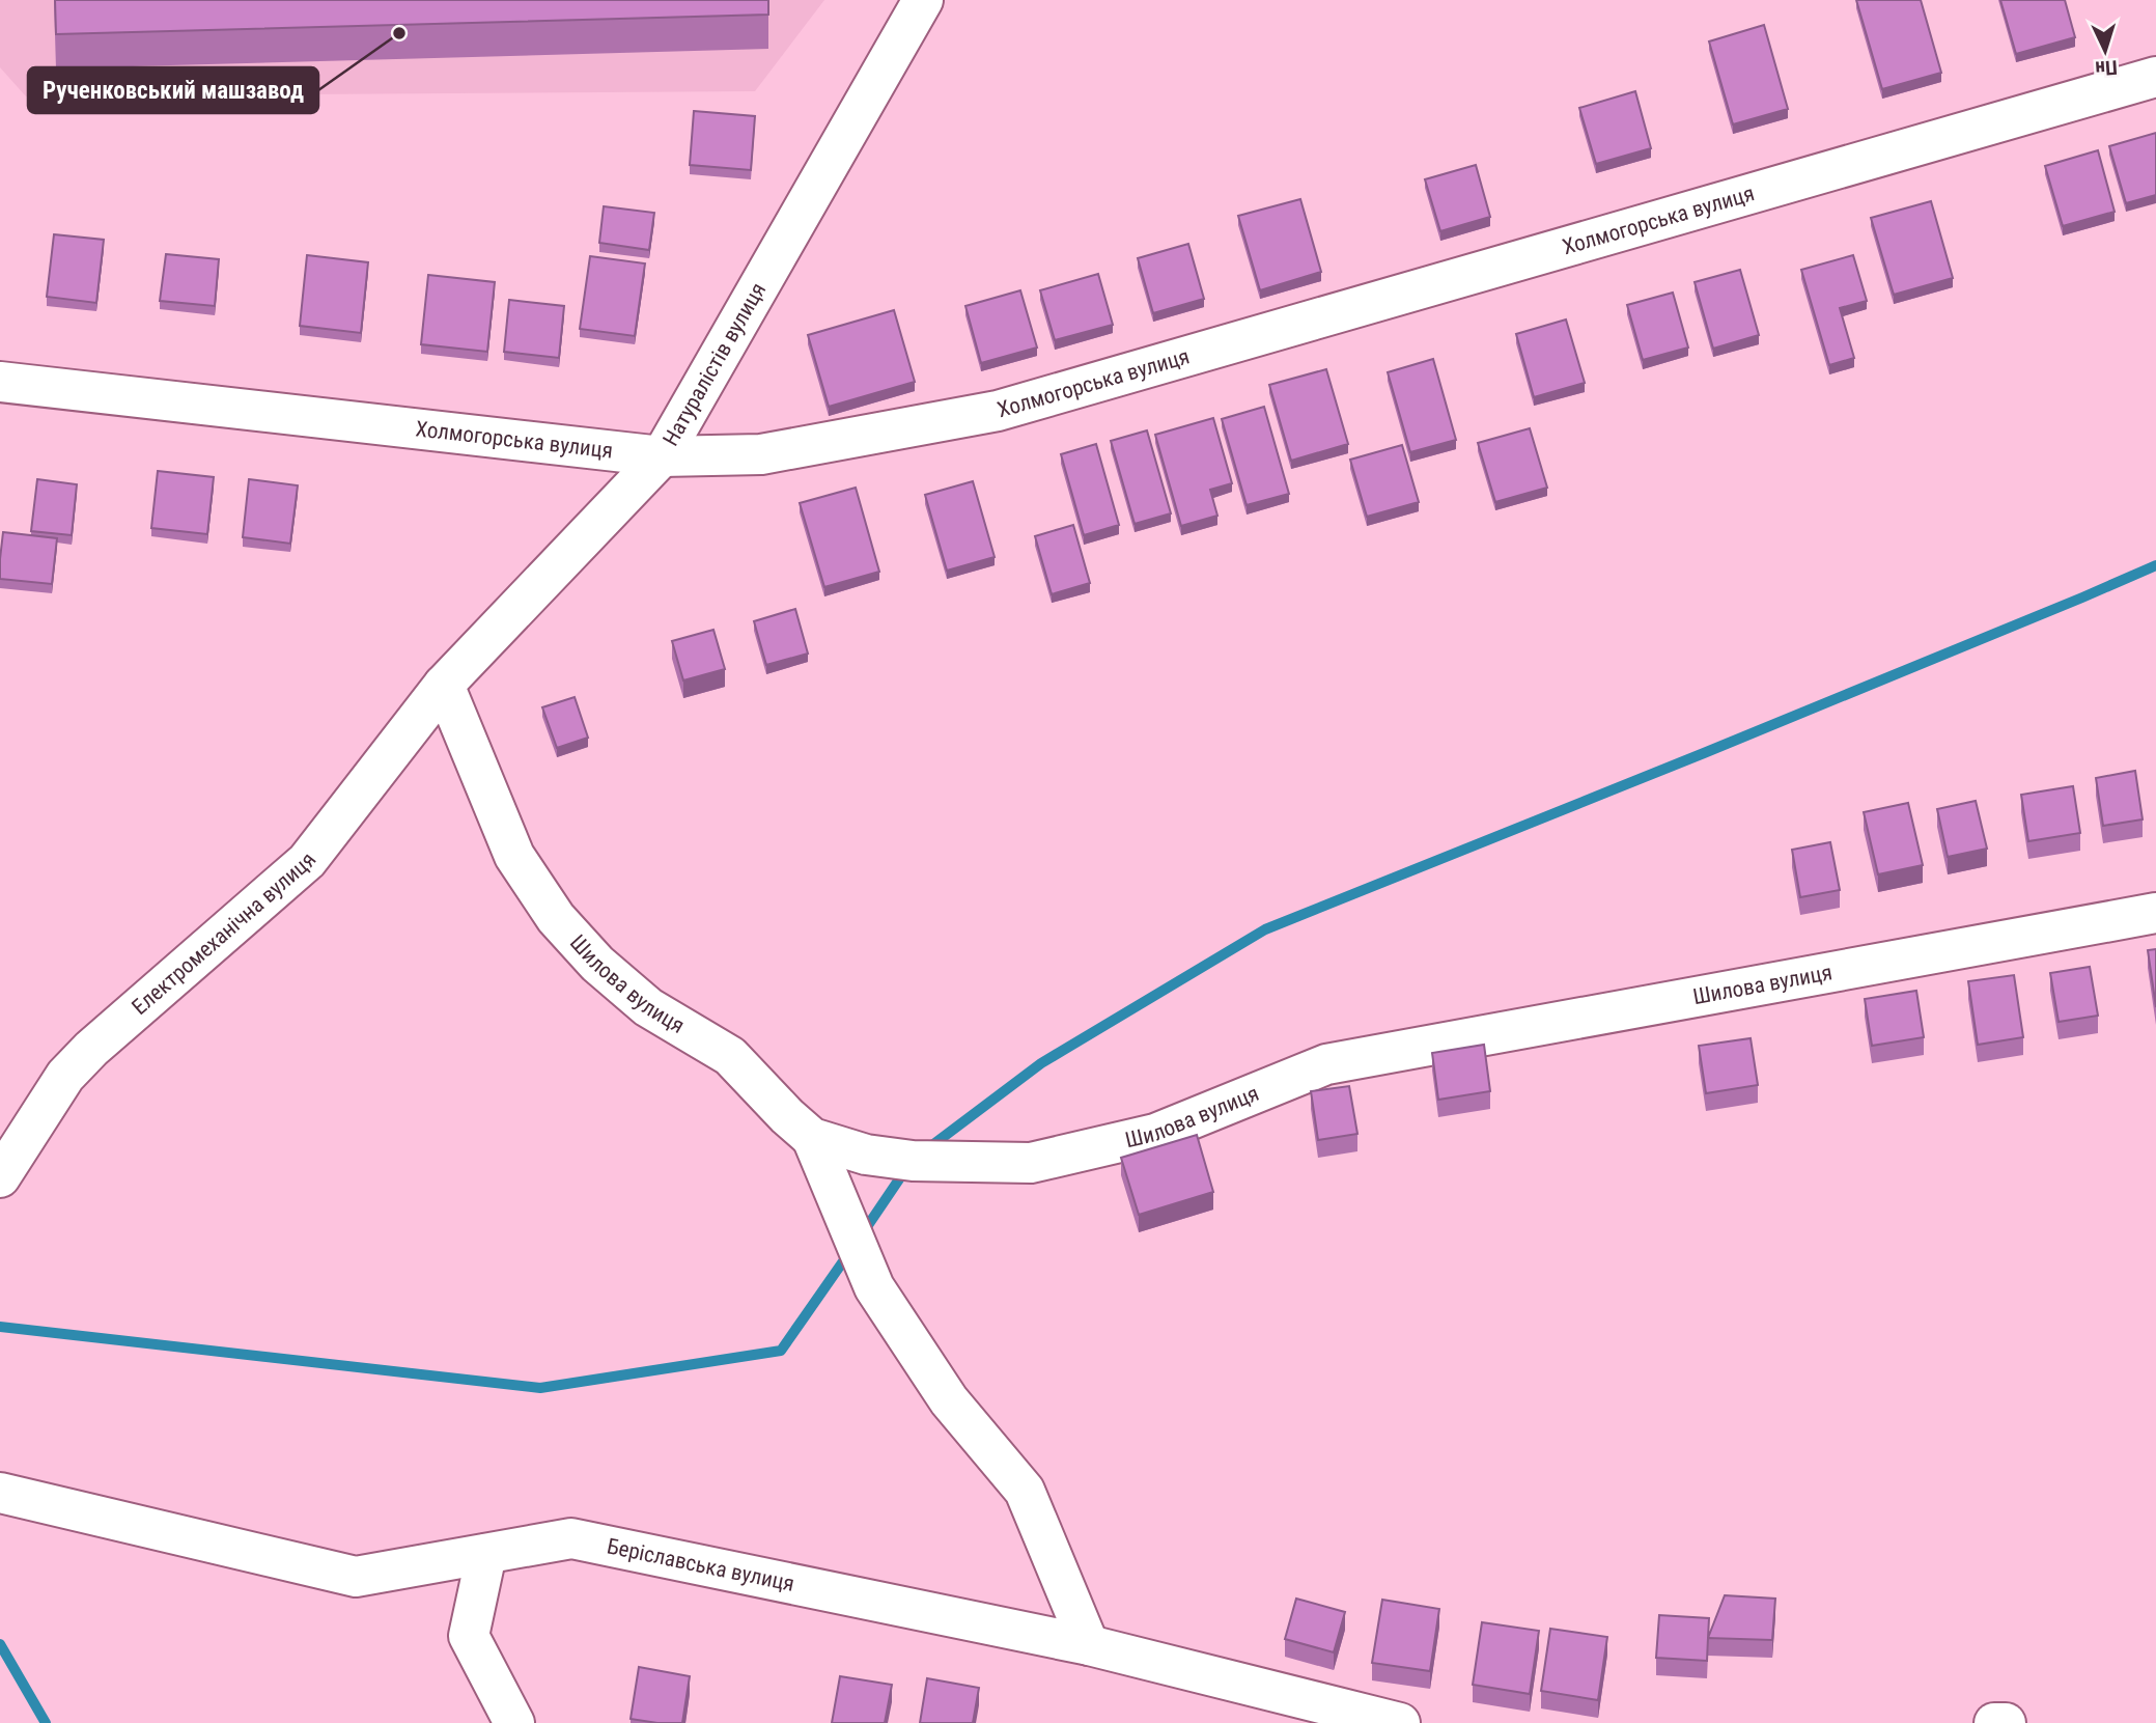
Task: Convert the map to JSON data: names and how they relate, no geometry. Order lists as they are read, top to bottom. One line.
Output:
{"streets":{"street":["Холмогорська вулиця","Натуралістів вулиця","Електромеханічна вулиця","Шилова вулиця","Беріславська вулиця"]},"crossings":[["Холмогорська вулиця","Натуралістів вулиця"],["Натуралістів вулиця","Електромеханічна вулиця"],["Натуралістів вулиця","Шилова вулиця"],["Електромеханічна вулиця","Шилова вулиця"]],"places":["Рученковський машзавод"],"north":"bottom"}
